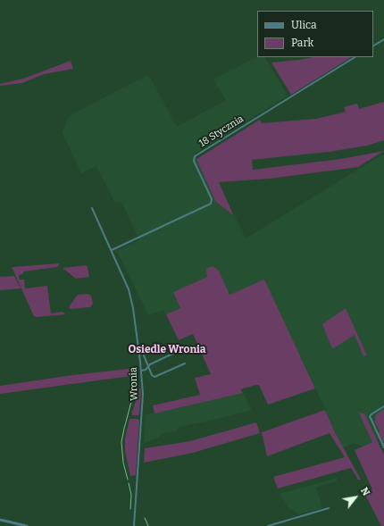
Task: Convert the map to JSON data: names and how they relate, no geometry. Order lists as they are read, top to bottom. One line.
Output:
{"streets":{"street":["18 Stycznia","Wronia"]},"crossings":[["18 Stycznia","Wronia"]],"districts":["Osiedle Wronia"],"legend":["Ulica","Park"],"north":"top right"}
